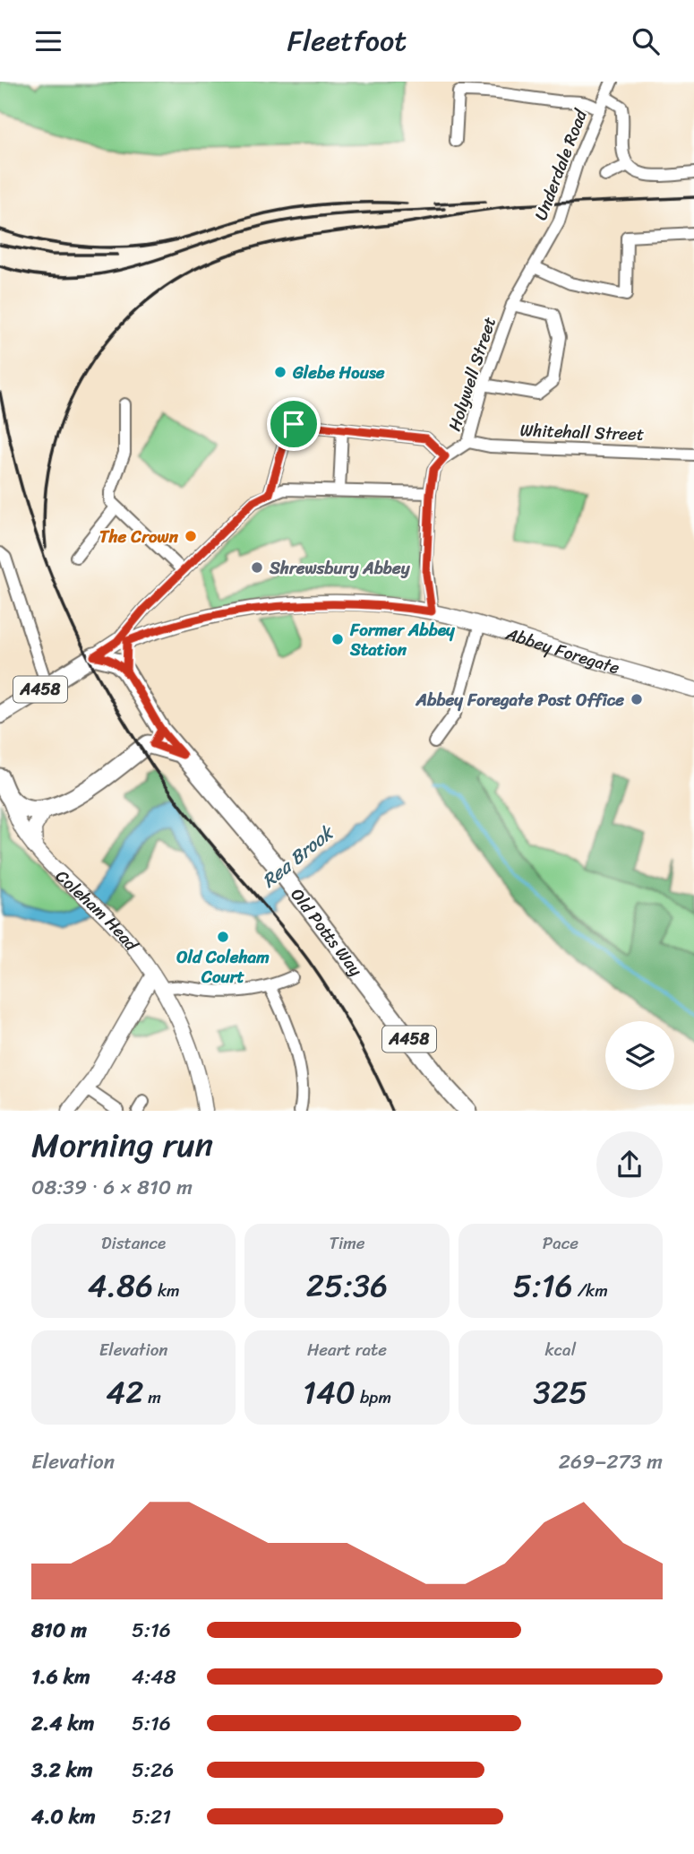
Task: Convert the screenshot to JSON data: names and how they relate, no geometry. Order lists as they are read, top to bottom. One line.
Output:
{"streets":{"main road":["Abbey Foregate","A458","Coleham Head","Old Potts Way"],"street":["Underdale Road","Holywell Street","Whitehall Street"]},"crossings":[["Underdale Road","Holywell Street"],["Holywell Street","Whitehall Street"]],"water":["Rea Brook"],"places":["Glebe House","The Crown","Shrewsbury Abbey","Former Abbey Station","Abbey Foregate Post Office","Old Coleham Court"],"page":{"header":"Fleetfoot","heading":["Morning run","08:39 · 6 × 810 m"],"stats":[["Distance","4.86 km"],["Time","25:36"],["Pace","5:16 /km"],["Elevation","42 m"],["Heart rate","140 bpm"],["kcal","325"]],"chart":["Elevation","269–273 m"],"list":[{"name":"810 m","note":"5:16"},{"name":"1.6 km","note":"4:48"},{"name":"2.4 km","note":"5:16"},{"name":"3.2 km","note":"5:26"},{"name":"4.0 km","note":"5:21"}]}}
